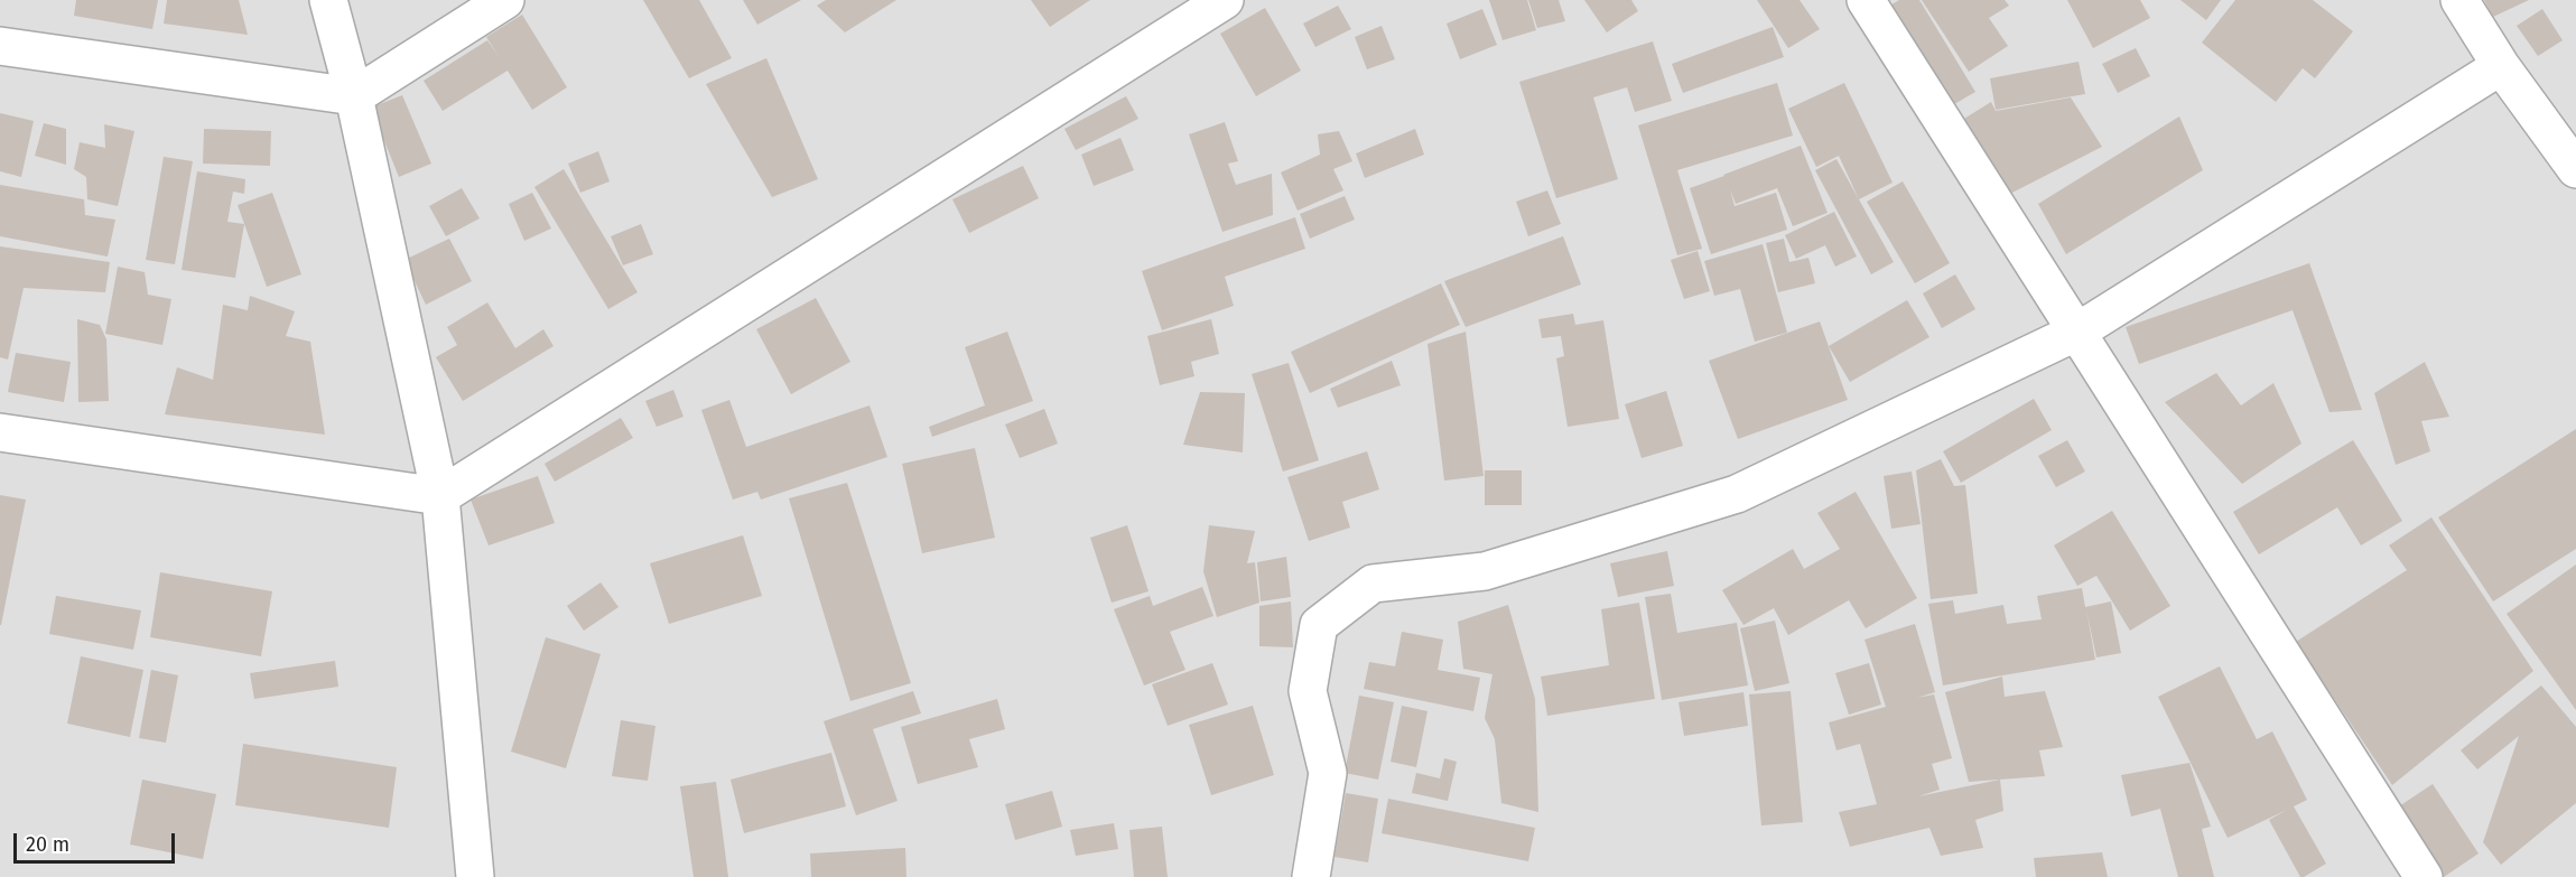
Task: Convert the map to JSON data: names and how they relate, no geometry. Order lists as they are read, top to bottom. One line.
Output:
{"scale_bar":"20 m"}
